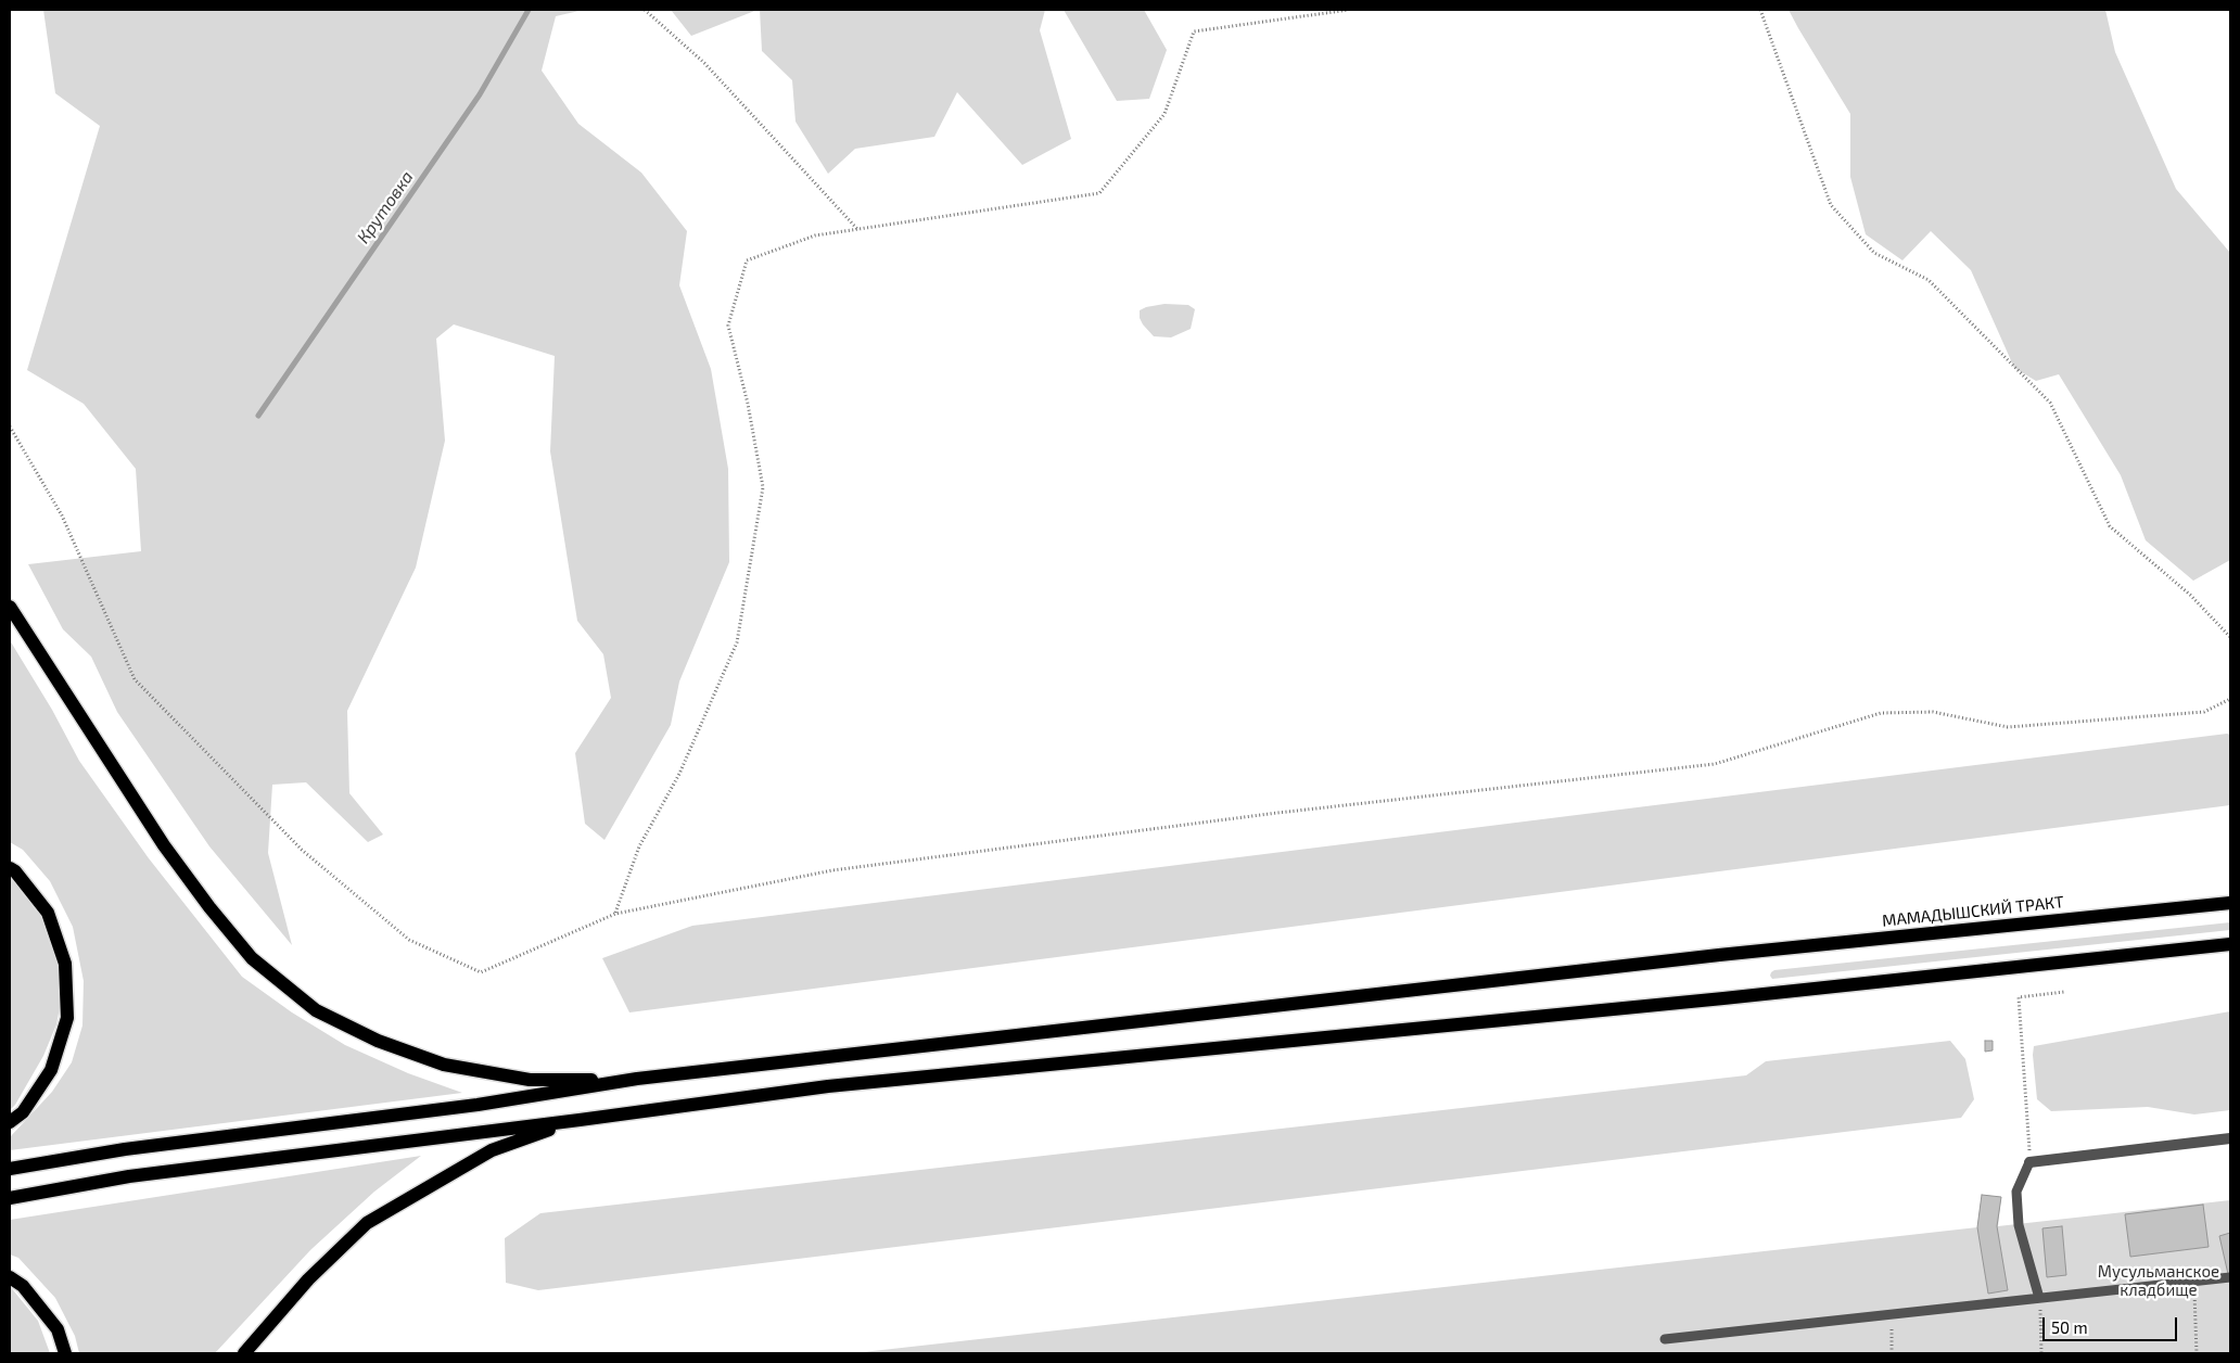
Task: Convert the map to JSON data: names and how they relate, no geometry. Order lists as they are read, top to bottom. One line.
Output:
{"streets":{"main road":["МАМАДЫШСКИЙ ТРАКТ"]},"water":["Крутовка"],"parks":["Мусульманское кладбище"],"scale_bar":"50 m"}
